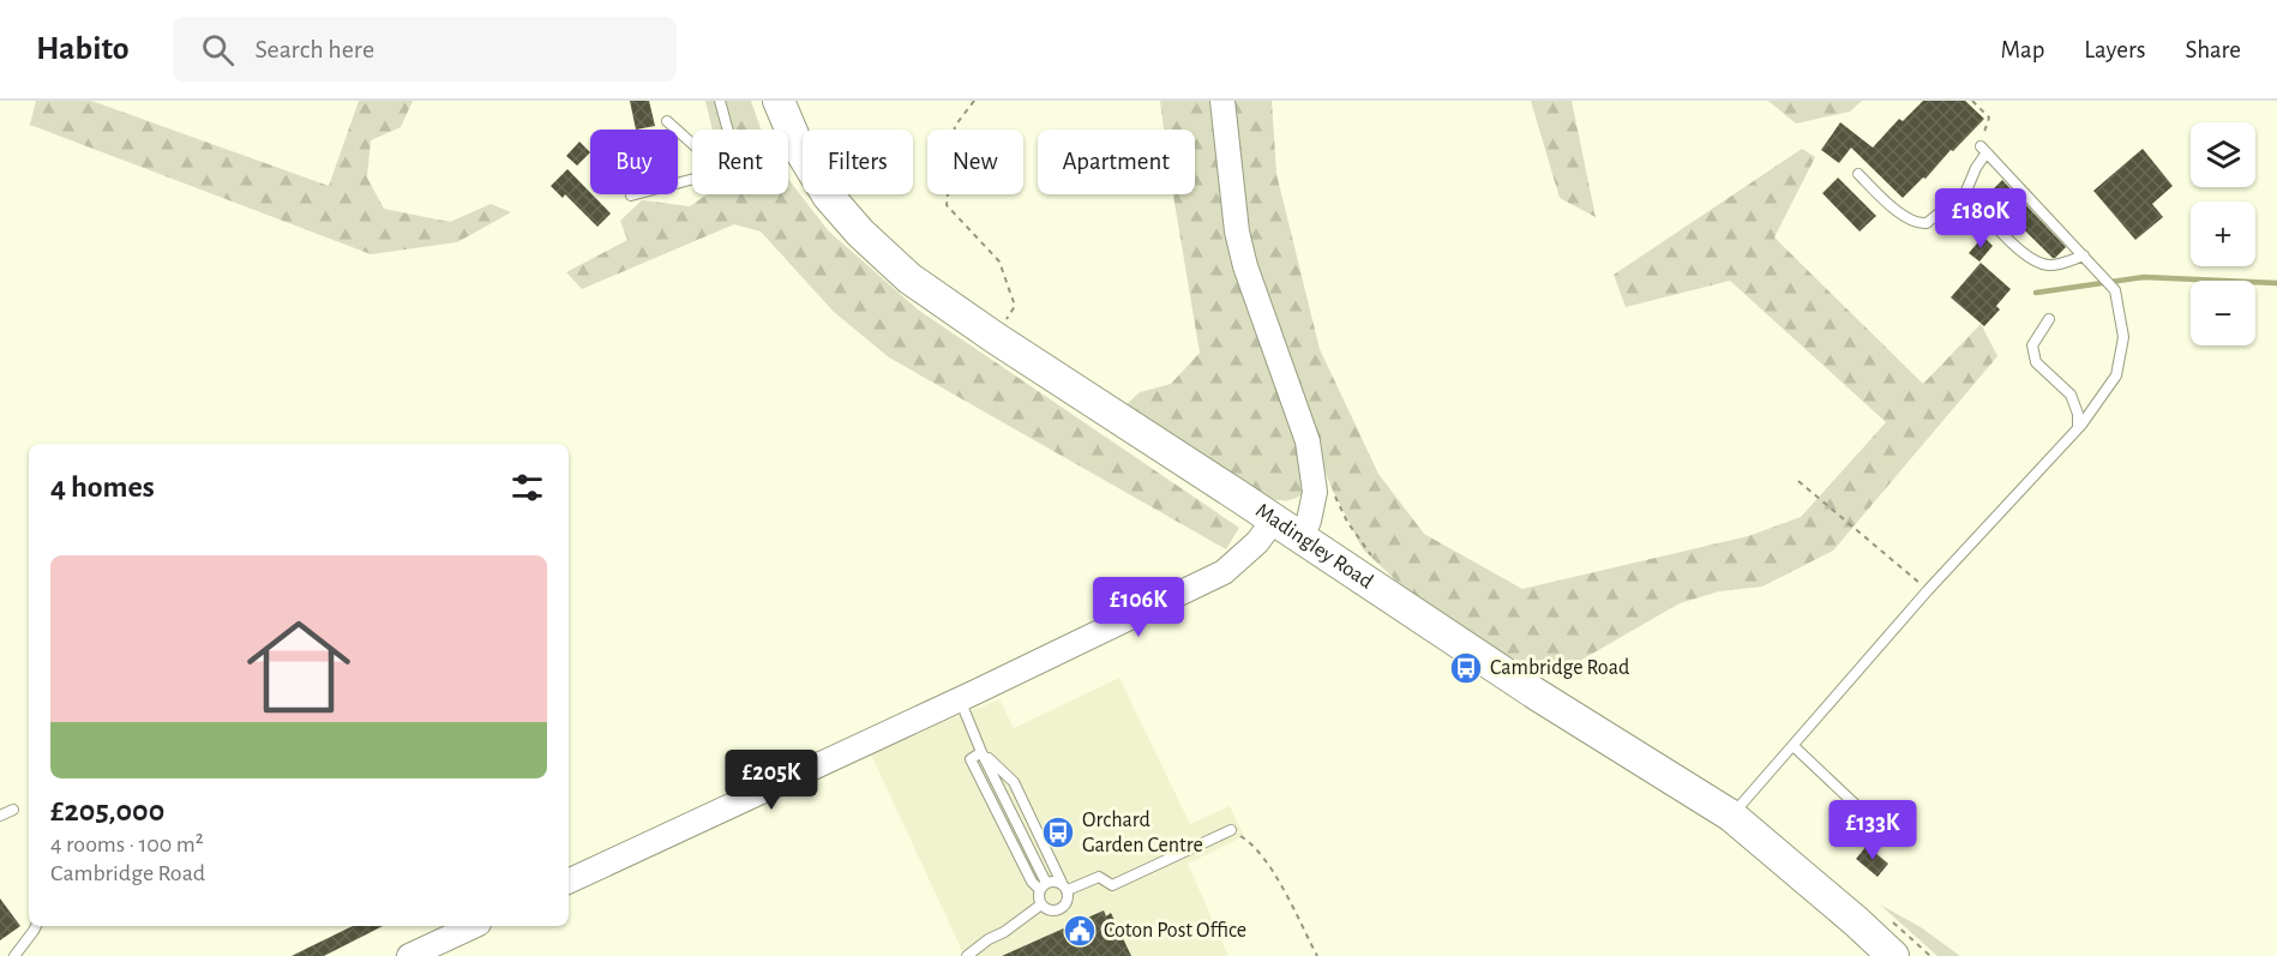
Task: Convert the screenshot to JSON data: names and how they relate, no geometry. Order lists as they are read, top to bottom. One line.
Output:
{"streets":{"highway":["Madingley Road"]},"places":{"bus stop":["Cambridge Road","Orchard Garden Centre"],"public building":["Coton Post Office"]},"page":{"header":"Habito","search":"Search here","nav":["Map","Layers","Share"],"map_buttons":["+","−"],"chip":["Buy","Rent","Filters","New","Apartment"],"price":["£180K","£106K","£205K","£133K"],"heading":"4 homes","list":[{"name":"£205,000","note":"4 rooms · 100 m² · Cambridge Road"}]}}
